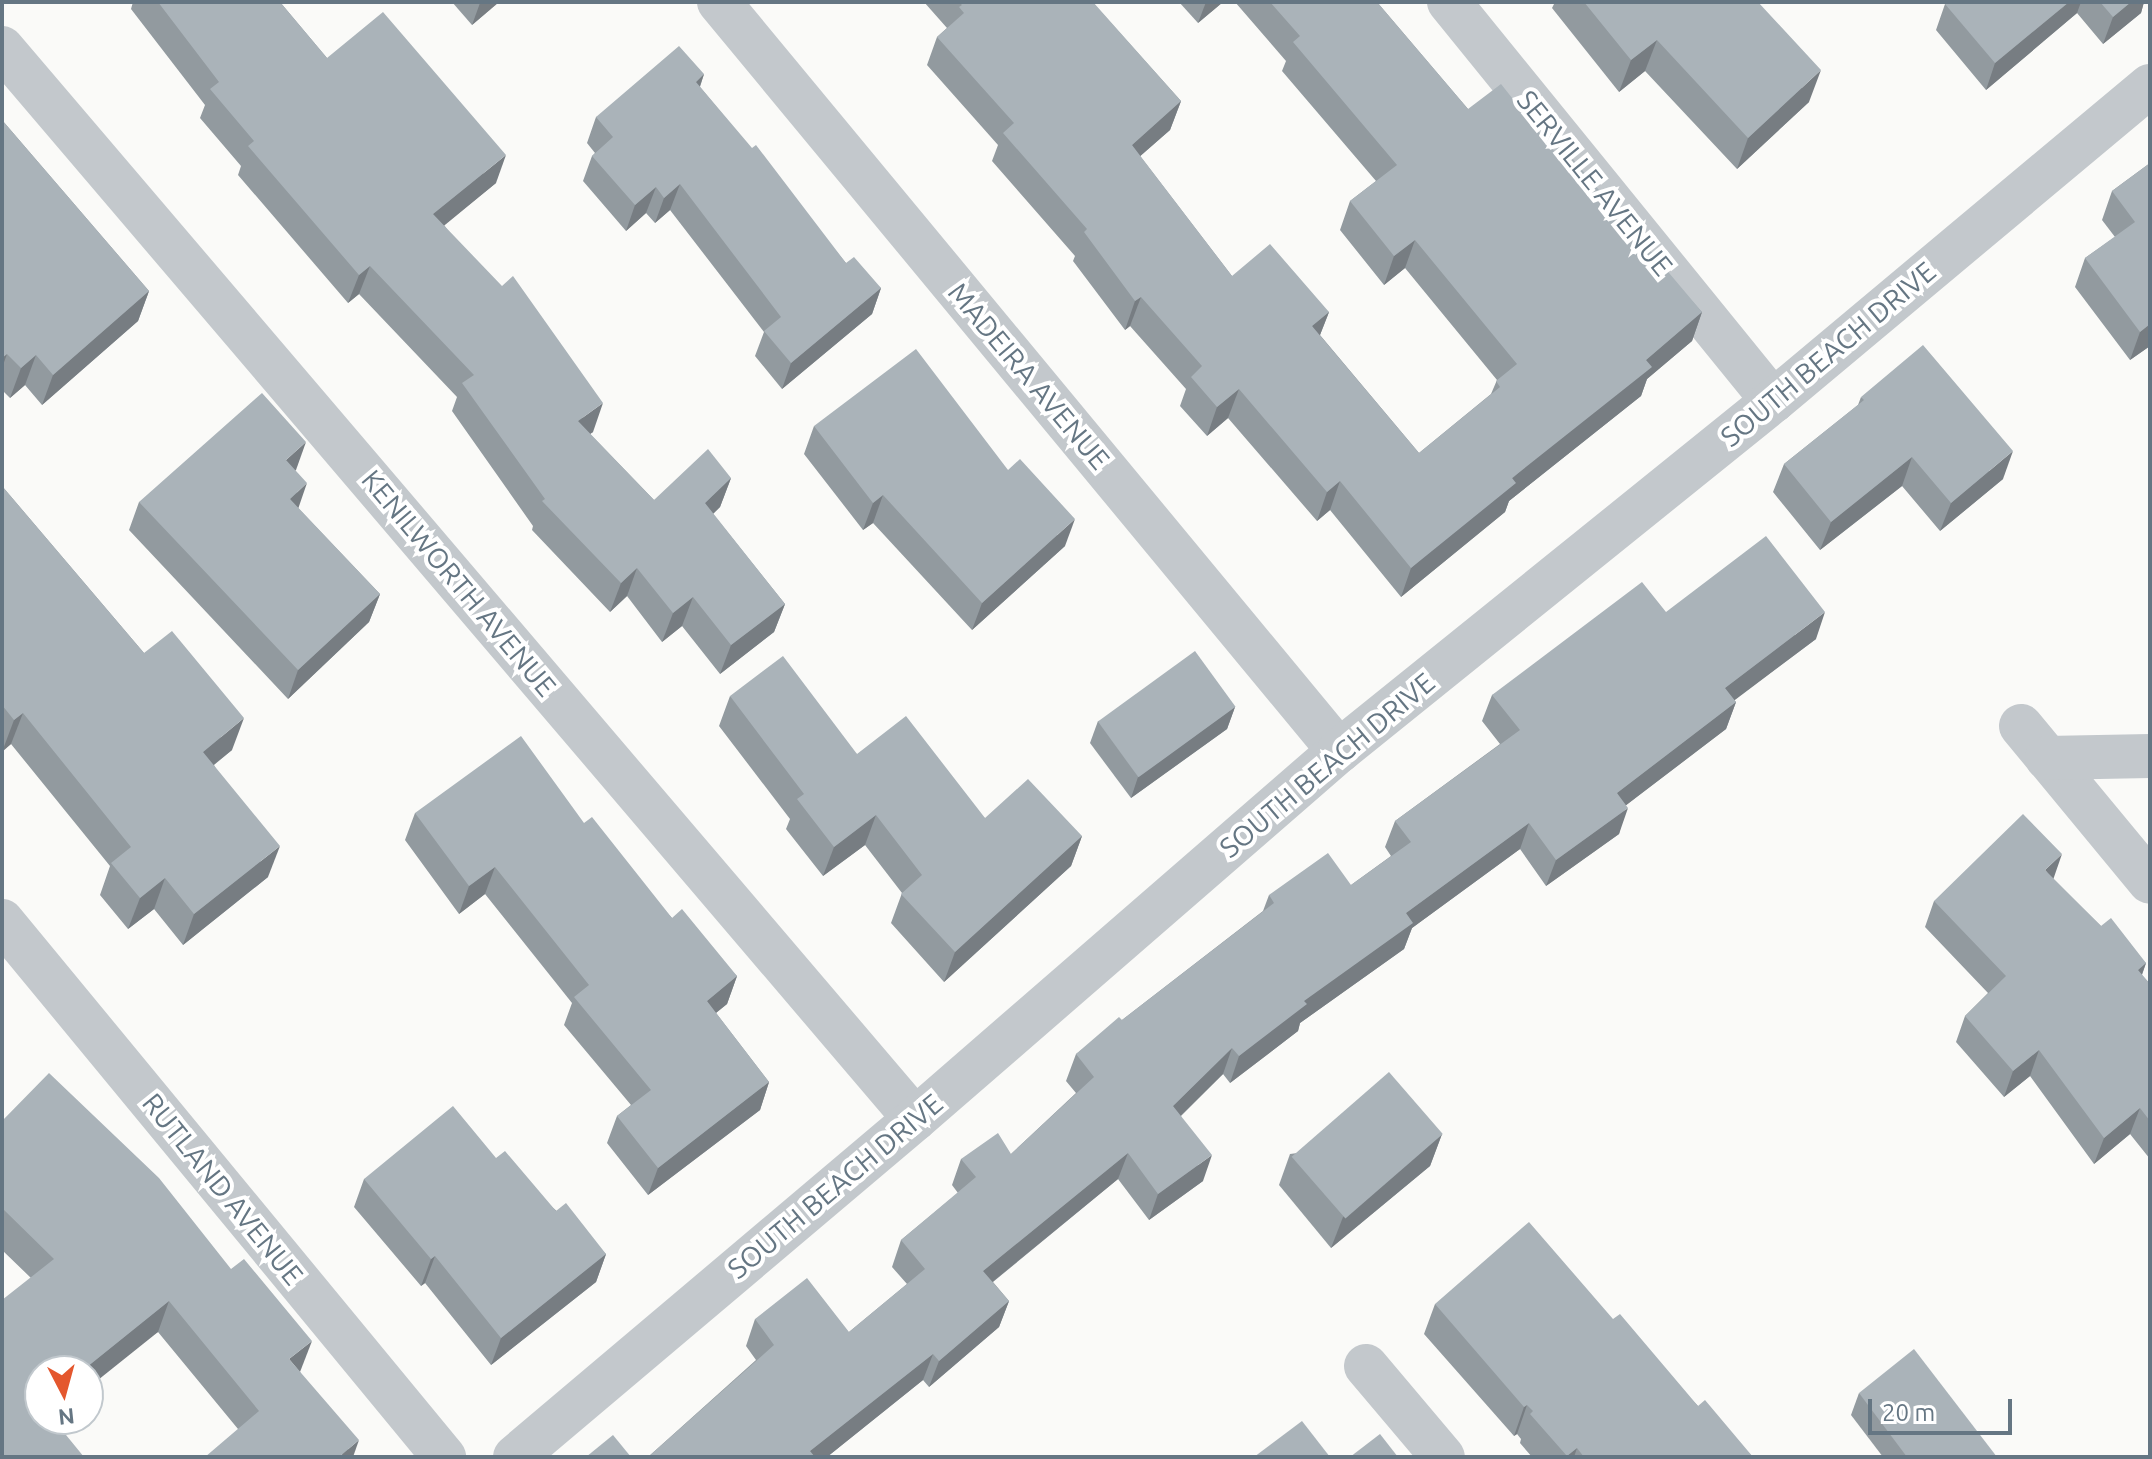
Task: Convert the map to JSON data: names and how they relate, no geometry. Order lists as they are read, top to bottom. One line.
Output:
{"streets":{"street":["SERVILLE AVENUE","SOUTH BEACH DRIVE","MADEIRA AVENUE","KENILWORTH AVENUE","RUTLAND AVENUE"]},"crossings":[["SERVILLE AVENUE","SOUTH BEACH DRIVE"],["SOUTH BEACH DRIVE","MADEIRA AVENUE"],["SOUTH BEACH DRIVE","KENILWORTH AVENUE"]],"scale_bar":"20 m","north":"bottom"}
